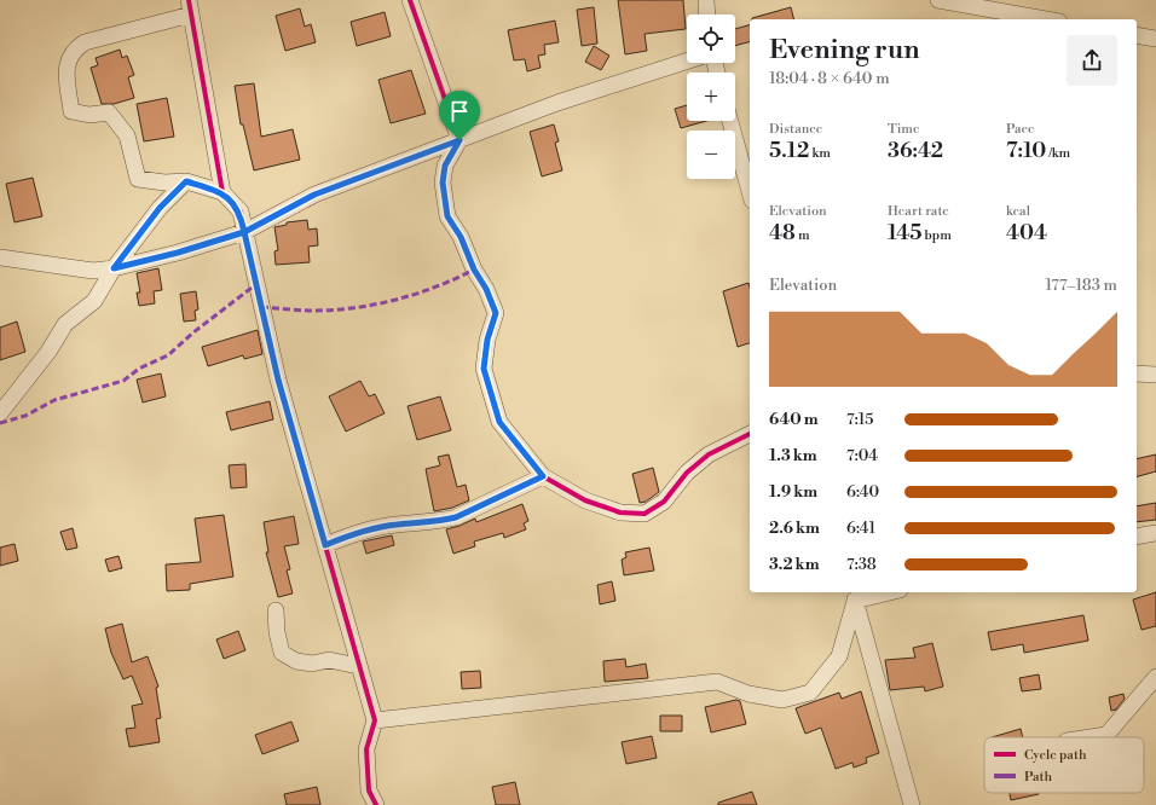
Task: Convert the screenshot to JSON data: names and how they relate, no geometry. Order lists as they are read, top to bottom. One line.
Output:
{"legend":["Cycle path","Path"],"page":{"map_buttons":["+","−"],"heading":["Evening run","18:04 · 8 × 640 m"],"stats":[["Distance","5.12 km"],["Time","36:42"],["Pace","7:10 /km"],["Elevation","48 m"],["Heart rate","145 bpm"],["kcal","404"]],"chart":["Elevation","177–183 m"],"list":[{"name":"640 m","note":"7:15"},{"name":"1.3 km","note":"7:04"},{"name":"1.9 km","note":"6:40"},{"name":"2.6 km","note":"6:41"},{"name":"3.2 km","note":"7:38"}]}}
